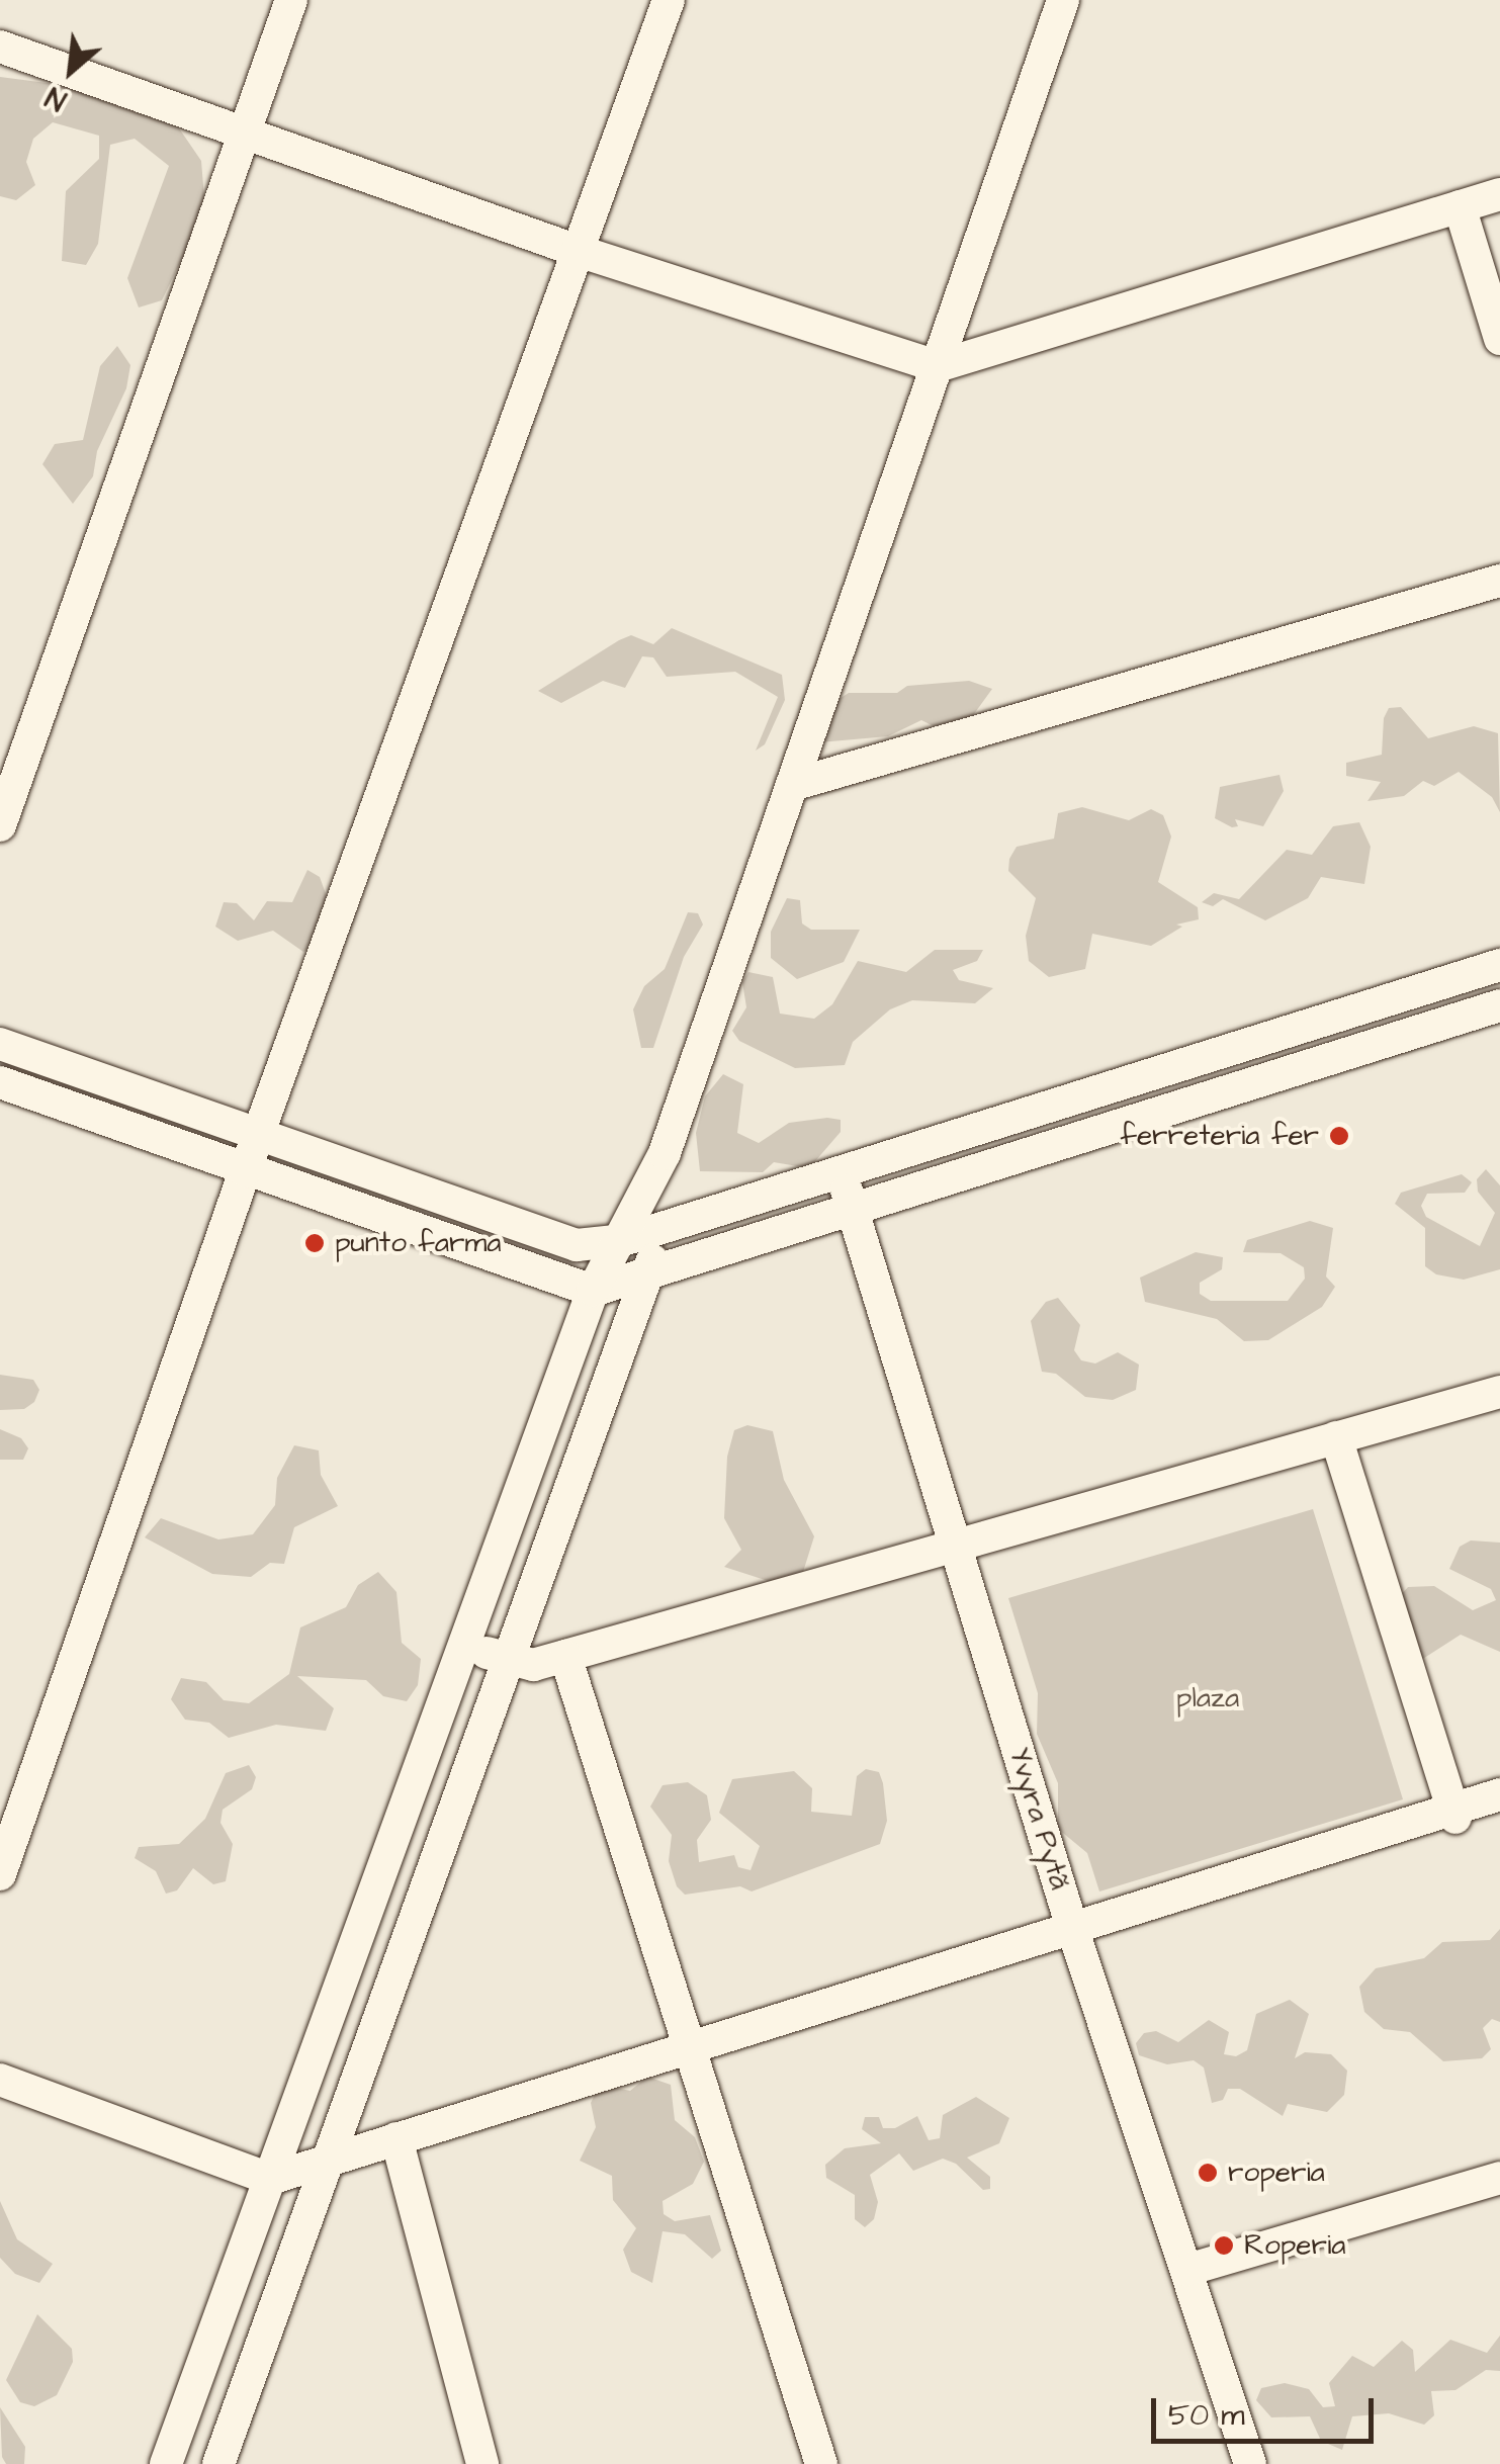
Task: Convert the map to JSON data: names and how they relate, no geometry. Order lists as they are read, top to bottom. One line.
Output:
{"streets":{"street":["Yvyra Pytã"]},"parks":["plaza"],"places":["ferreteria fer","punto farma","roperia","Roperia"],"scale_bar":"50 m","north":"bottom left"}
